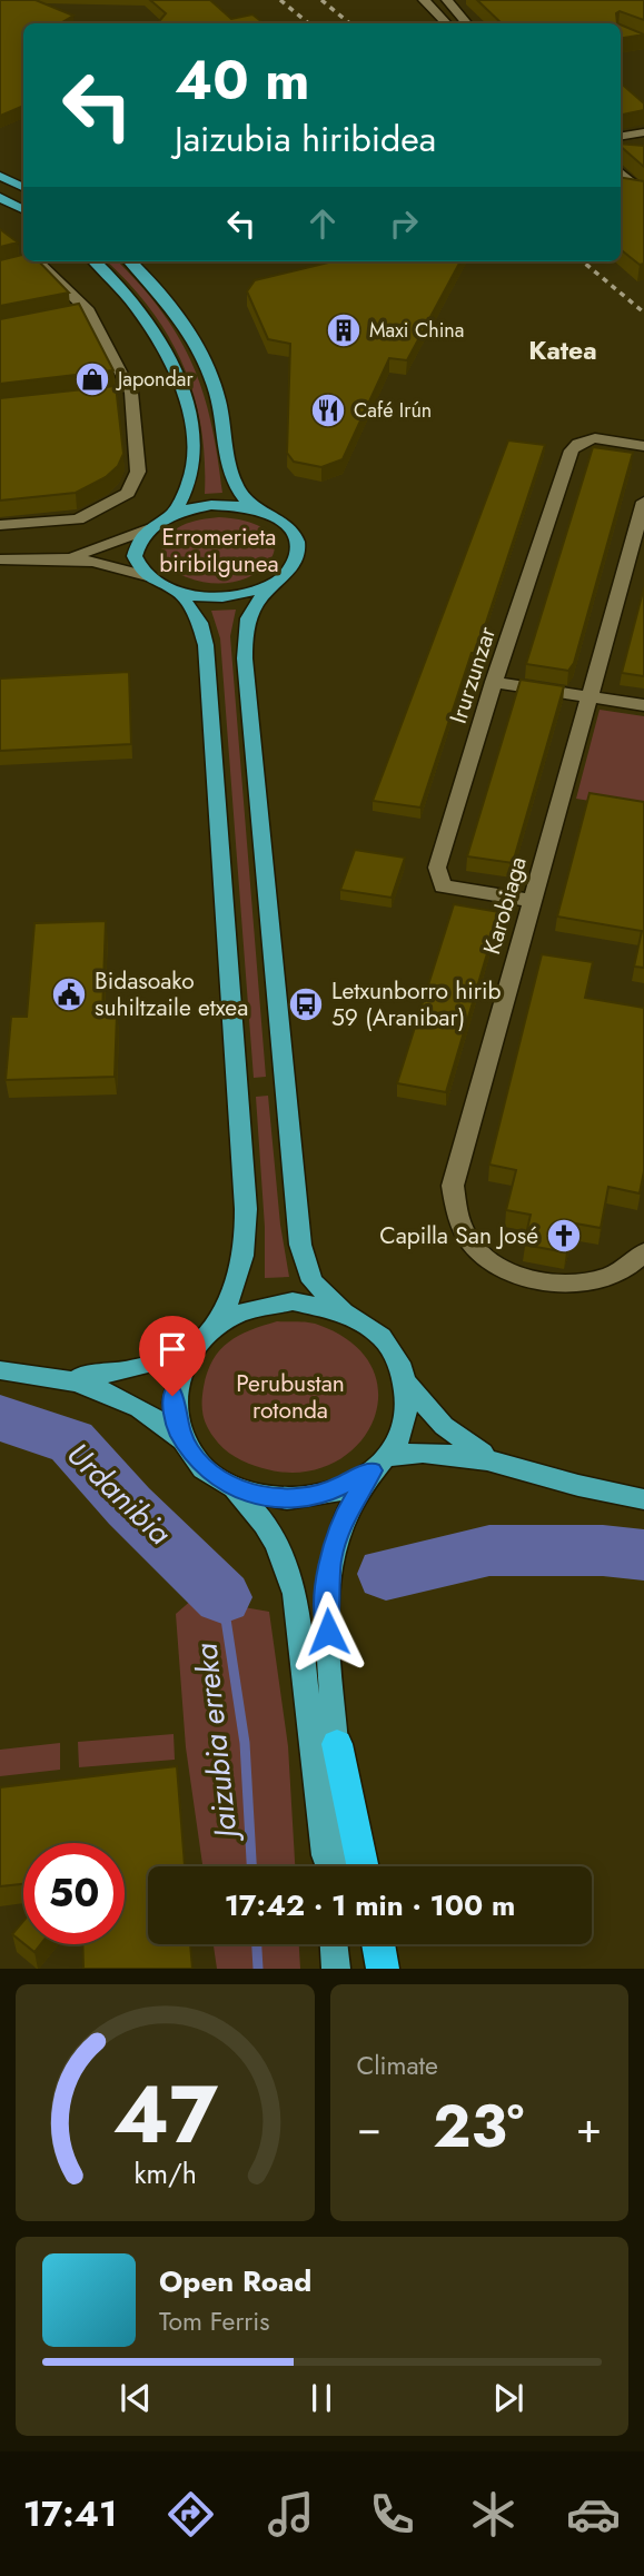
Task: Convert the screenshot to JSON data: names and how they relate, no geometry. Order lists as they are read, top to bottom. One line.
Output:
{"streets":{"street":["Irurzunzar","Karobiaga"]},"crossings":[["Irurzunzar","Karobiaga"]],"districts":["Katea"],"water":["Urdanibia","Jaizubia erreka"],"parks":["Erromerieta biribilgunea","Perubustan rotonda"],"places":{"building":["Maxi China"],"shop":["Japondar"],"restaurant":["Café Irún"],"public building":["Bidasoako suhiltzaile etxea"],"bus stop":["Letxunborro hirib 59 (Aranibar)"],"church":["Capilla San José"]},"page":{"turn":["40 m","Jaizubia hiribidea"],"limit":"50","trip":"17:42 · 1 min · 100 m","tile":"Climate","heat":["−","23°","+"],"song":["Open Road","Tom Ferris"],"tabs":"17:41","gauge":["47","km/h"]}}
